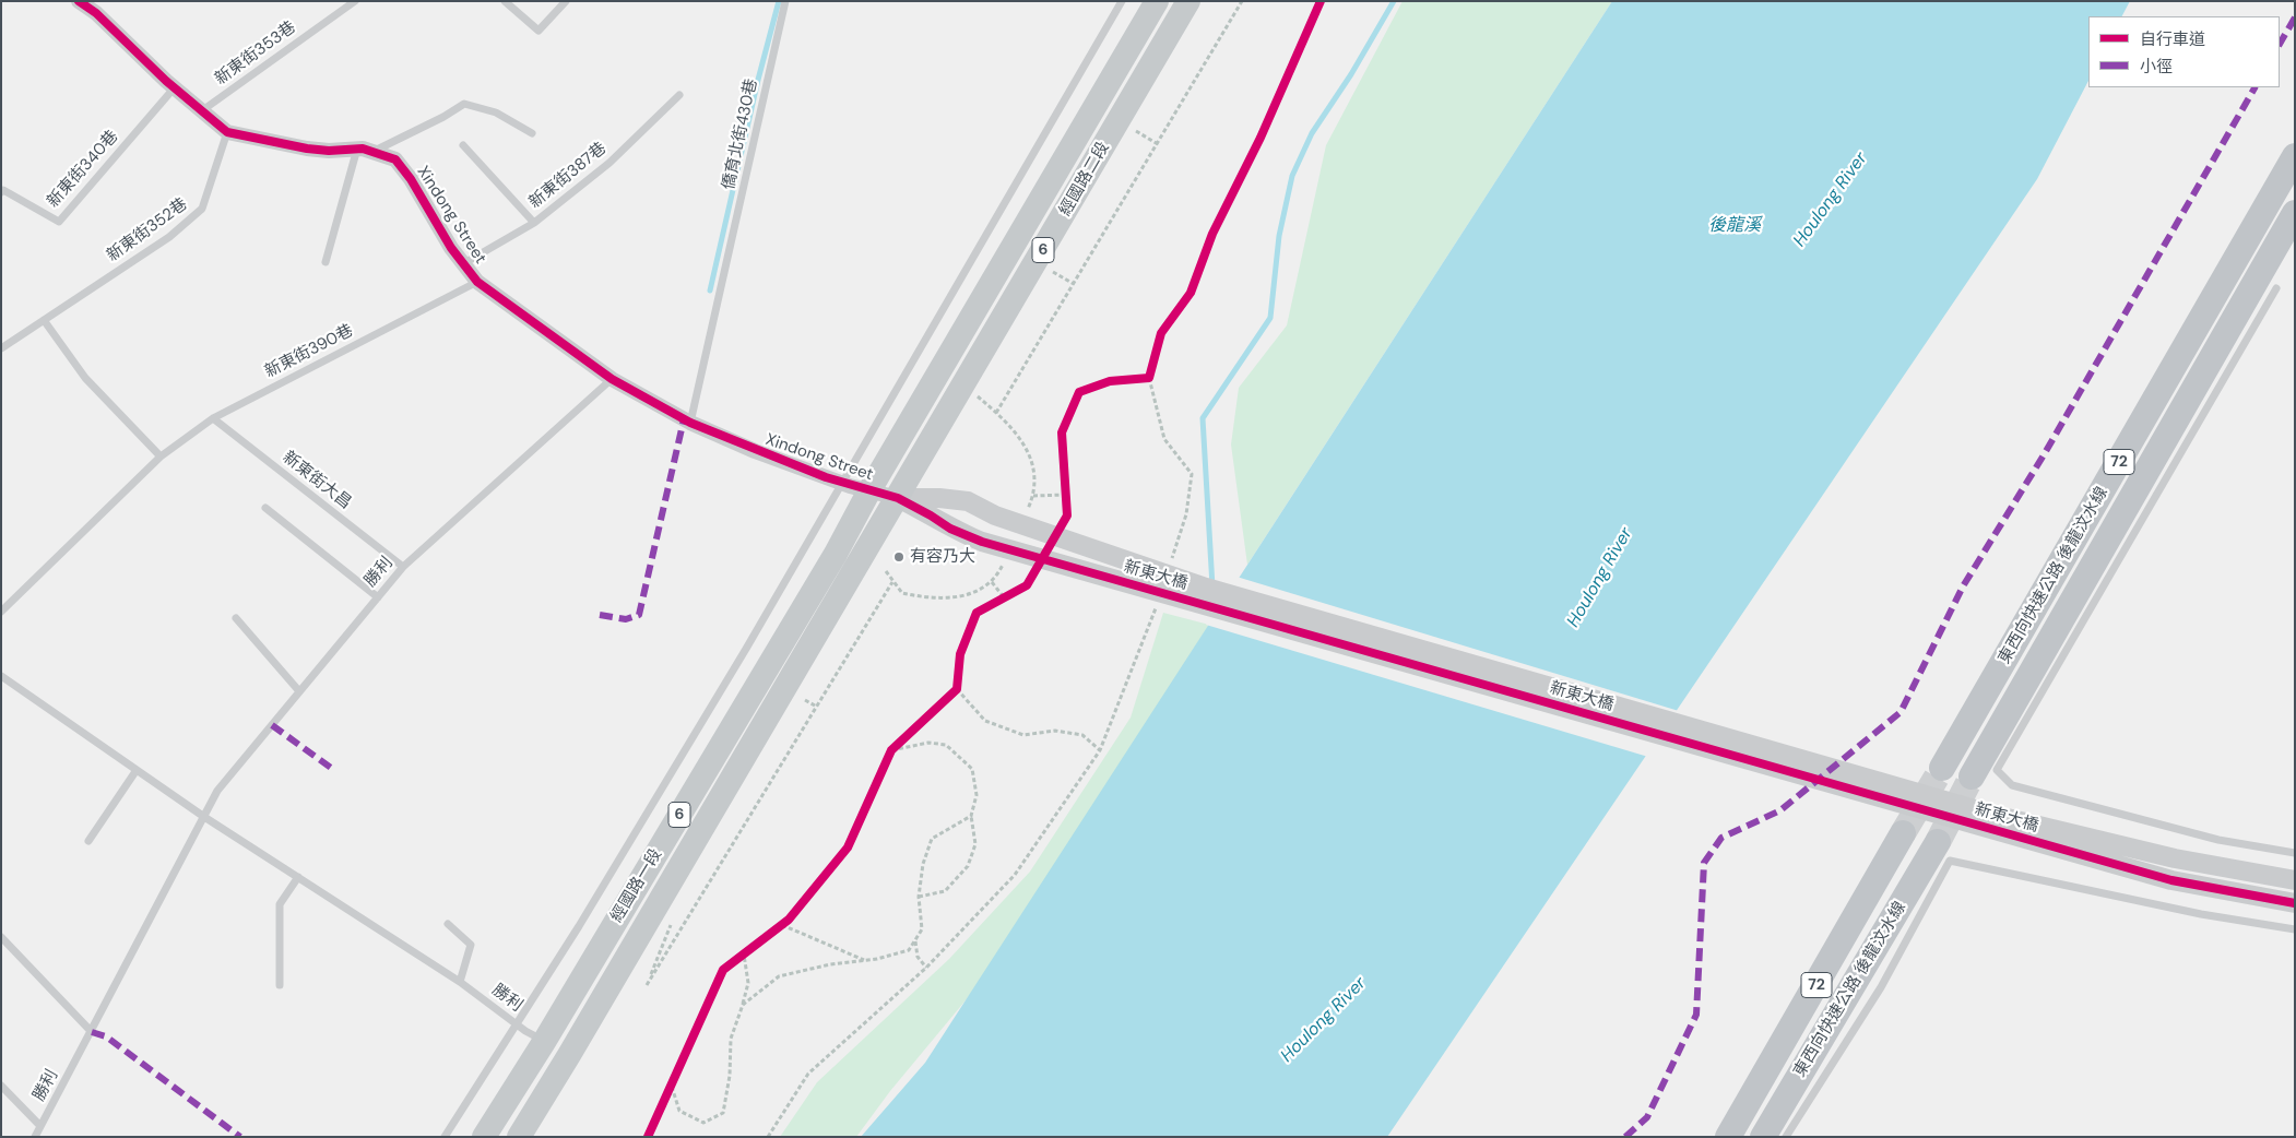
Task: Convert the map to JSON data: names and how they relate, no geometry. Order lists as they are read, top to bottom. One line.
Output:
{"streets":{"highway":["72","東西向快速公路 後龍汶水線"],"main road":["經國路二段","6","經國路一段"],"street":["Xindong Street","新東大橋"],"lane":["新東街353巷","僑育北街430巷","新東街340巷","新東街387巷","新東街352巷","新東街390巷","新東街大昌","勝利"]},"crossings":[["新東街353巷","Xindong Street"],["僑育北街430巷","Xindong Street"],["新東街340巷","Xindong Street"],["新東街387巷","Xindong Street"],["經國路二段","Xindong Street"],["經國路二段","新東大橋"],["經國路二段","經國路一段"],["Xindong Street","新東街352巷"],["Xindong Street","新東街390巷"],["Xindong Street","勝利"],["Xindong Street","新東大橋"],["Xindong Street","經國路一段"],["新東街390巷","新東街大昌"],["新東街大昌","勝利"],["勝利","經國路一段"],["新東大橋","經國路一段"]],"water":["Houlong River","後龍溪"],"places":["有容乃大"],"legend":["自行車道","小徑"]}
